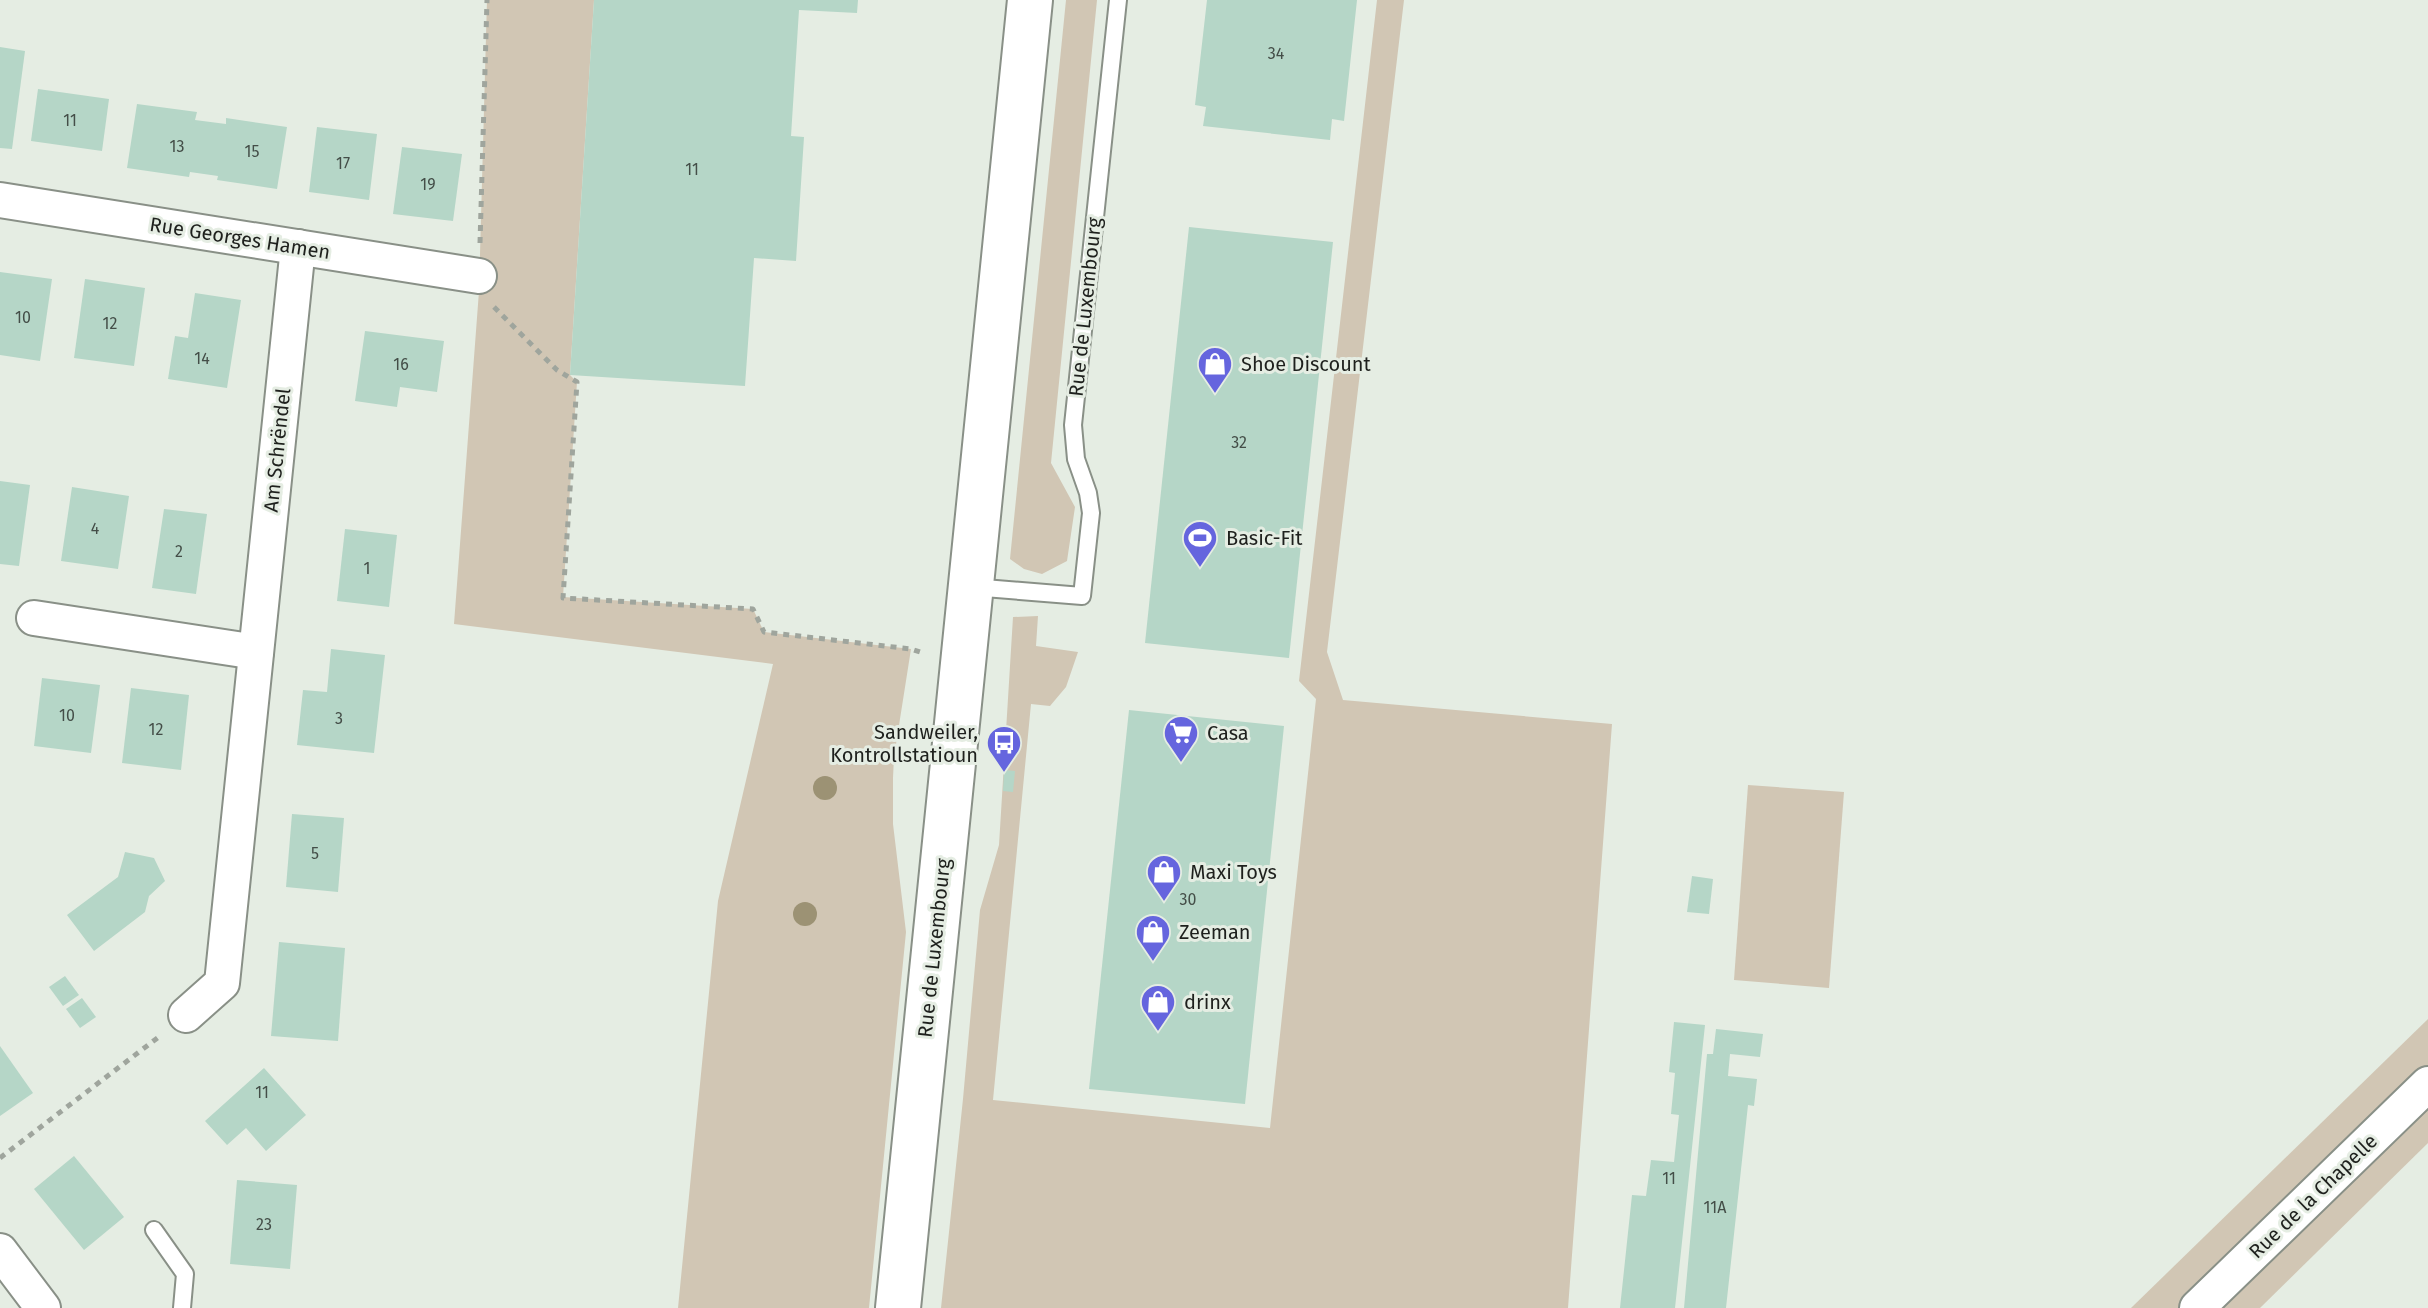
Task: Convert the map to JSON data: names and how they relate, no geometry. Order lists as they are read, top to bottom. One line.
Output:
{"streets":{"main road":["Rue de Luxembourg"],"street":["Rue Georges Hamen","Am Schrëndel","Rue de la Chapelle"]},"crossings":[["Rue Georges Hamen","Am Schrëndel"]],"places":{"shop":["Shoe Discount","Maxi Toys","Zeeman","drinx"],"sports":["Basic-Fit"],"supermarket":["Casa"],"bus stop":["Sandweiler, Kontrollstatioun"]},"house_numbers":["34","11","13","15","17","11","19","10","12","14","16","32","4","2","1","10","3","12","5","30","11","11","11A","23"]}
